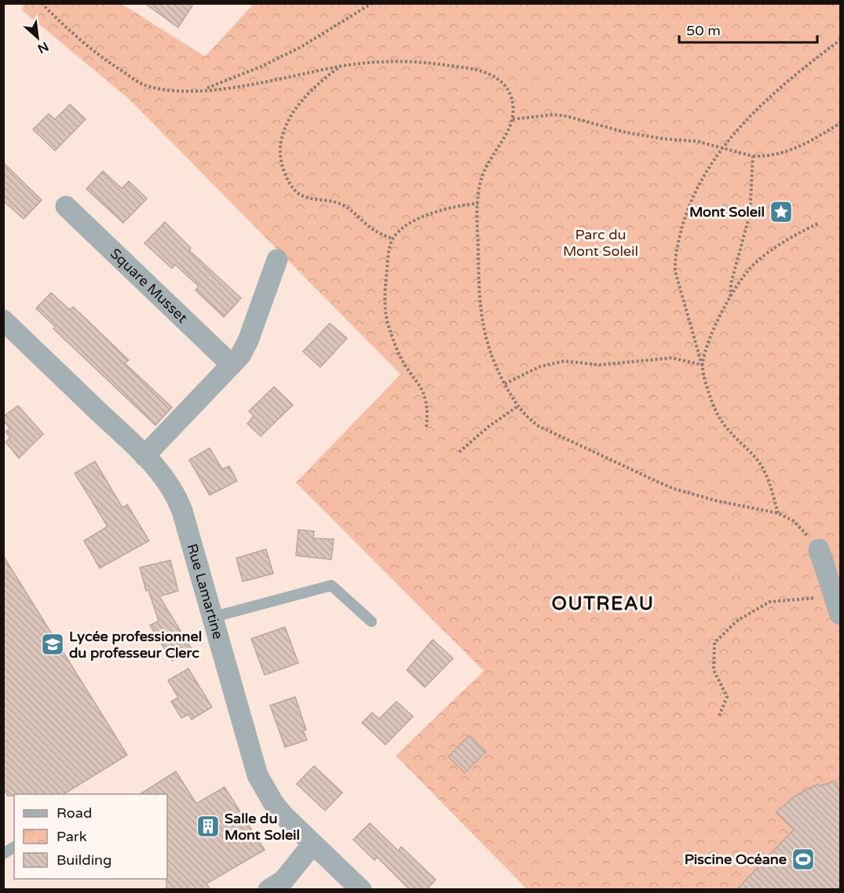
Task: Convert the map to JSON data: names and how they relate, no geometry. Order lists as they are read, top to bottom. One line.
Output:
{"streets":{"street":["Square Musset","Rue Lamartine"]},"districts":["OUTREAU"],"parks":["Parc du Mont Soleil"],"places":{"place":["Mont Soleil"],"school or university":["Lycée professionnel du professeur Clerc"],"building":["Salle du Mont Soleil"],"sports":["Piscine Océane"]},"legend":["Road","Park","Building"],"scale_bar":"50 m","north":"bottom right"}
